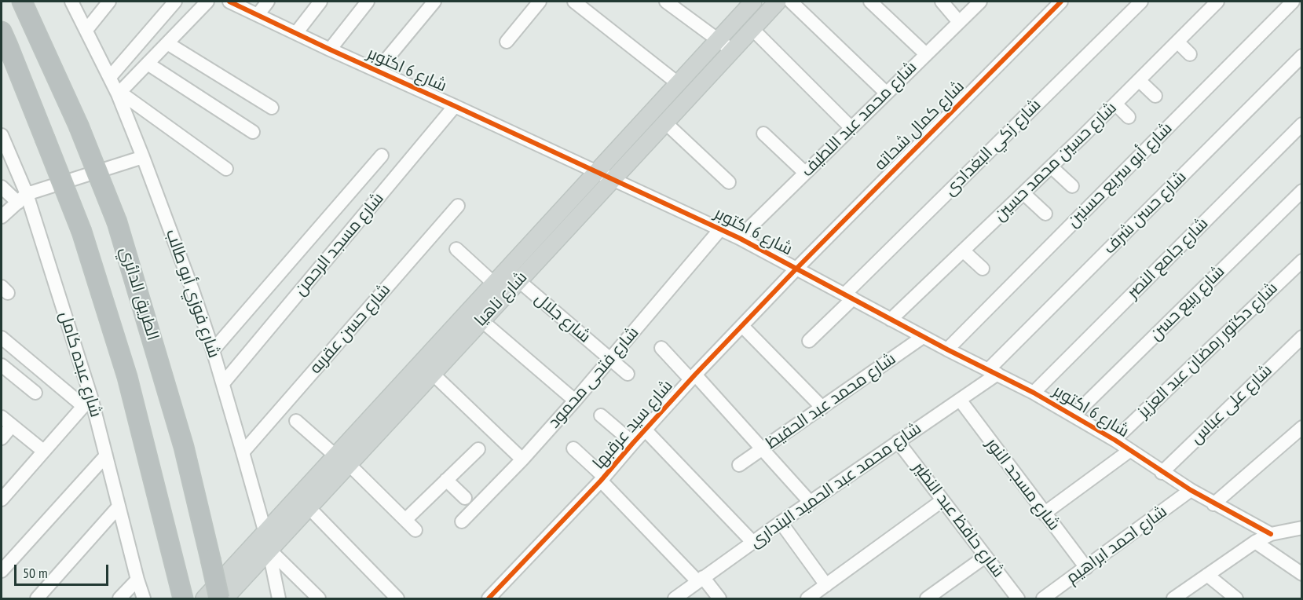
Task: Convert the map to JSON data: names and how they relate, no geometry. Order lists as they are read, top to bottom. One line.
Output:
{"streets":{"highway":["الطريق الدائري"],"main road":["شارع ناهيا"],"street":["شارع 6 اكتوبر","شارع محمد عبد اللطيف","شارع كمال شحاته","شارع زكي البغدادى","شارع حسين محمد حسين","شارع أبو سريع حسنين","شارع حسن شرف","شارع مسجد الرحمن","شارع جامع النصر","شارع فوزي أبو طالب","شارع ربيع حسن","شارع جلال","شارع حسن عقربه","شارع دكتور رمضان عبد العزيز","شارع عبده كامل","شارع فتحى محمود","شارع محمد عبد الحفيظ","شارع على عباس","شارع سيد عرقبها","شارع مسجد النور","شارع محمد عبد الحميد البندارى","شارع حافظ عبد النظير","شارع احمد ابراهيم"]},"crossings":[["شارع 6 اكتوبر","شارع محمد عبد اللطيف"],["شارع 6 اكتوبر","شارع كمال شحاته"],["شارع 6 اكتوبر","شارع زكي البغدادى"],["شارع 6 اكتوبر","شارع حسين محمد حسين"],["شارع 6 اكتوبر","شارع أبو سريع حسنين"],["شارع 6 اكتوبر","شارع حسن شرف"],["شارع 6 اكتوبر","شارع مسجد الرحمن"],["شارع 6 اكتوبر","شارع جامع النصر"],["شارع 6 اكتوبر","شارع ناهيا"],["شارع 6 اكتوبر","شارع ربيع حسن"],["شارع 6 اكتوبر","شارع دكتور رمضان عبد العزيز"],["شارع 6 اكتوبر","شارع فتحى محمود"],["شارع 6 اكتوبر","شارع محمد عبد الحفيظ"],["شارع 6 اكتوبر","شارع على عباس"],["شارع 6 اكتوبر","شارع سيد عرقبها"],["شارع 6 اكتوبر","شارع محمد عبد الحميد البندارى"],["شارع 6 اكتوبر","شارع احمد ابراهيم"],["شارع كمال شحاته","شارع سيد عرقبها"],["شارع حسن شرف","شارع محمد عبد الحميد البندارى"],["شارع مسجد الرحمن","شارع فوزي أبو طالب"],["شارع فوزي أبو طالب","شارع ناهيا"],["شارع فوزي أبو طالب","شارع حسن عقربه"],["شارع ناهيا","شارع جلال"],["شارع جلال","شارع فتحى محمود"],["شارع مسجد النور","شارع محمد عبد الحميد البندارى"],["شارع مسجد النور","شارع احمد ابراهيم"],["شارع محمد عبد الحميد البندارى","شارع حافظ عبد النظير"]],"scale_bar":"50 m"}
